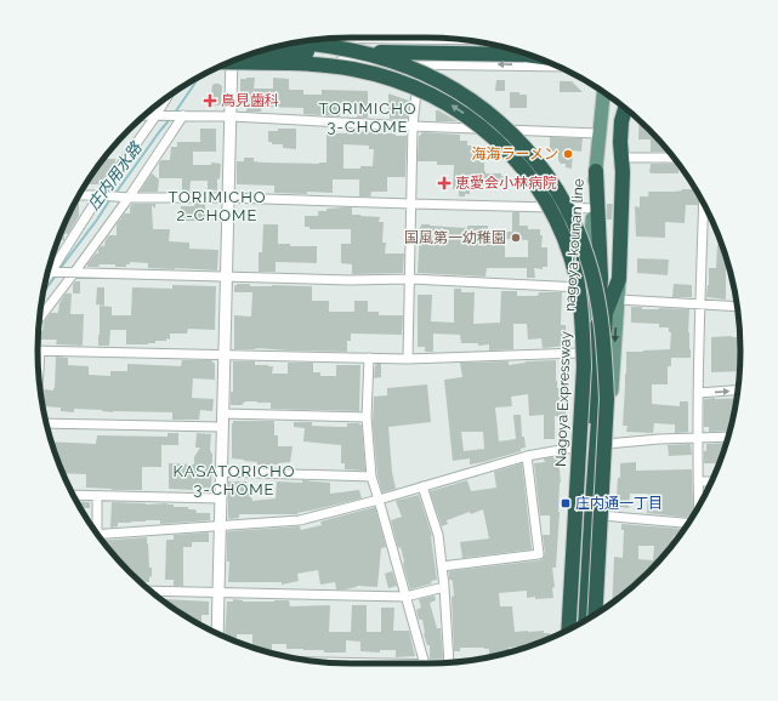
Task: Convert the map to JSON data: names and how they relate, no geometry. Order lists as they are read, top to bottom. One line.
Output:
{"streets":{"highway":["Nagoya Expressway"],"main road":["nagoya-kounan line"]},"one_way":["Nagoya Expressway"],"districts":["TORIMICHO 3-CHOME","TORIMICHO 2-CHOME","KASATORICHO 3-CHOME"],"water":["庄内用水路"],"places":{"health":["鳥見歯科","恵愛会小林病院"],"other":["海海ラーメン","国風第一幼稚園"],"transit":["庄内通一丁目"]}}
